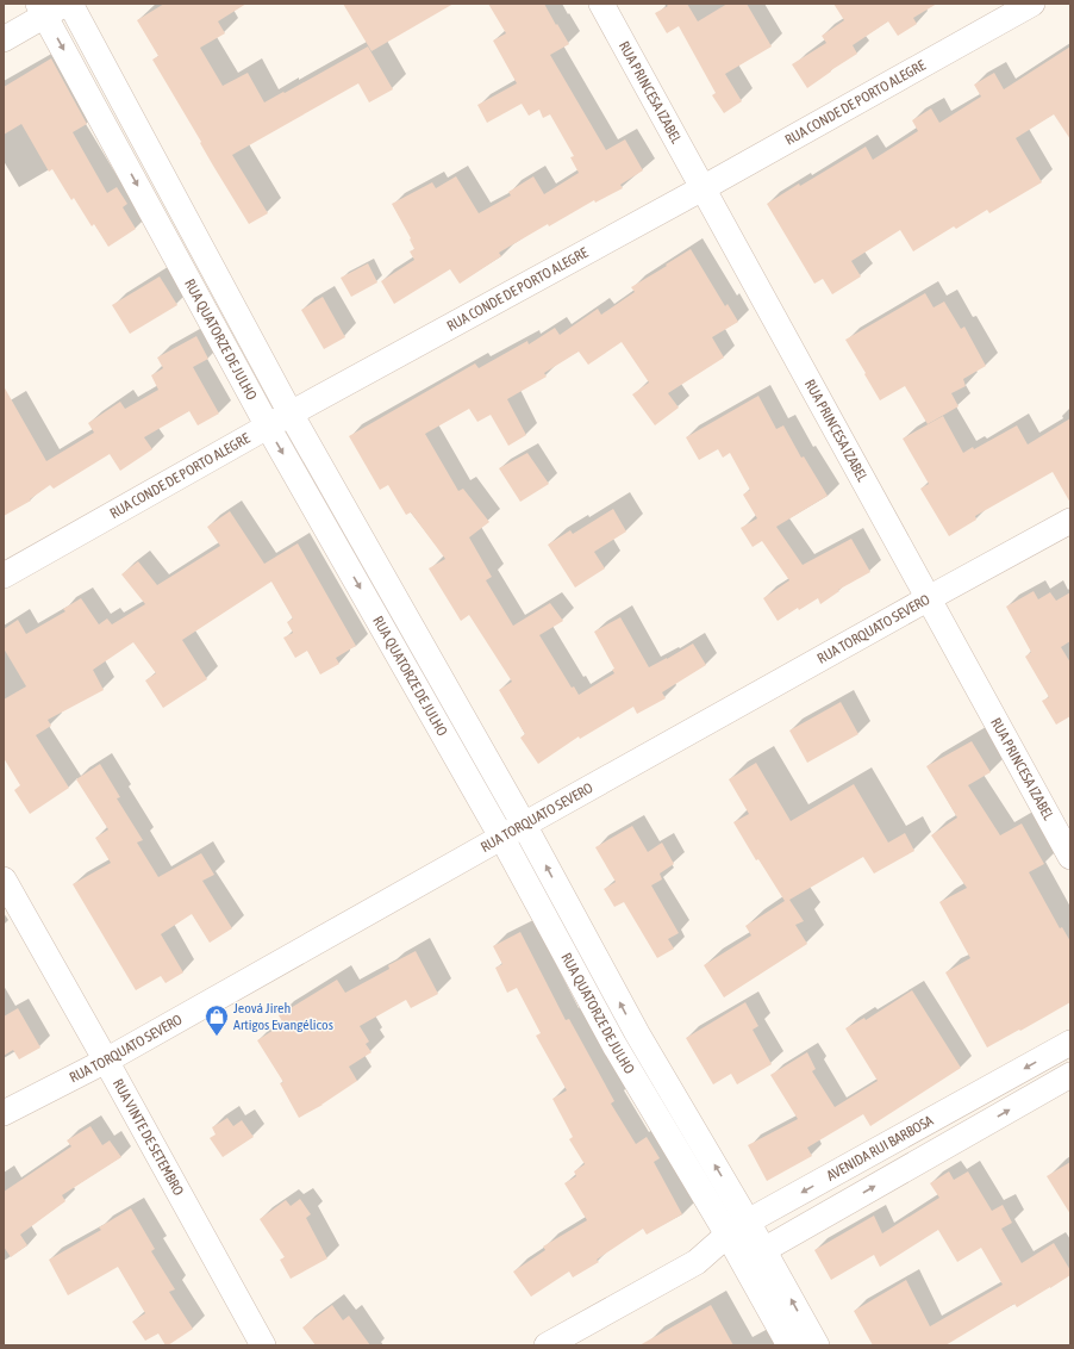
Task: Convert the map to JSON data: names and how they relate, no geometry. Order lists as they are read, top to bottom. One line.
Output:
{"streets":{"street":["RUA PRINCESA IZABEL","RUA CONDE DE PORTO ALEGRE","RUA QUATORZE DE JULHO","RUA TORQUATO SEVERO","RUA VINTE DE SETEMBRO","AVENIDA RUI BARBOSA"]},"crossings":[["RUA PRINCESA IZABEL","RUA CONDE DE PORTO ALEGRE"],["RUA PRINCESA IZABEL","RUA TORQUATO SEVERO"],["RUA CONDE DE PORTO ALEGRE","RUA QUATORZE DE JULHO"],["RUA QUATORZE DE JULHO","RUA TORQUATO SEVERO"],["RUA QUATORZE DE JULHO","AVENIDA RUI BARBOSA"],["RUA TORQUATO SEVERO","RUA VINTE DE SETEMBRO"]],"places":{"shop":["Jeová Jireh Artigos Evangélicos"]}}
